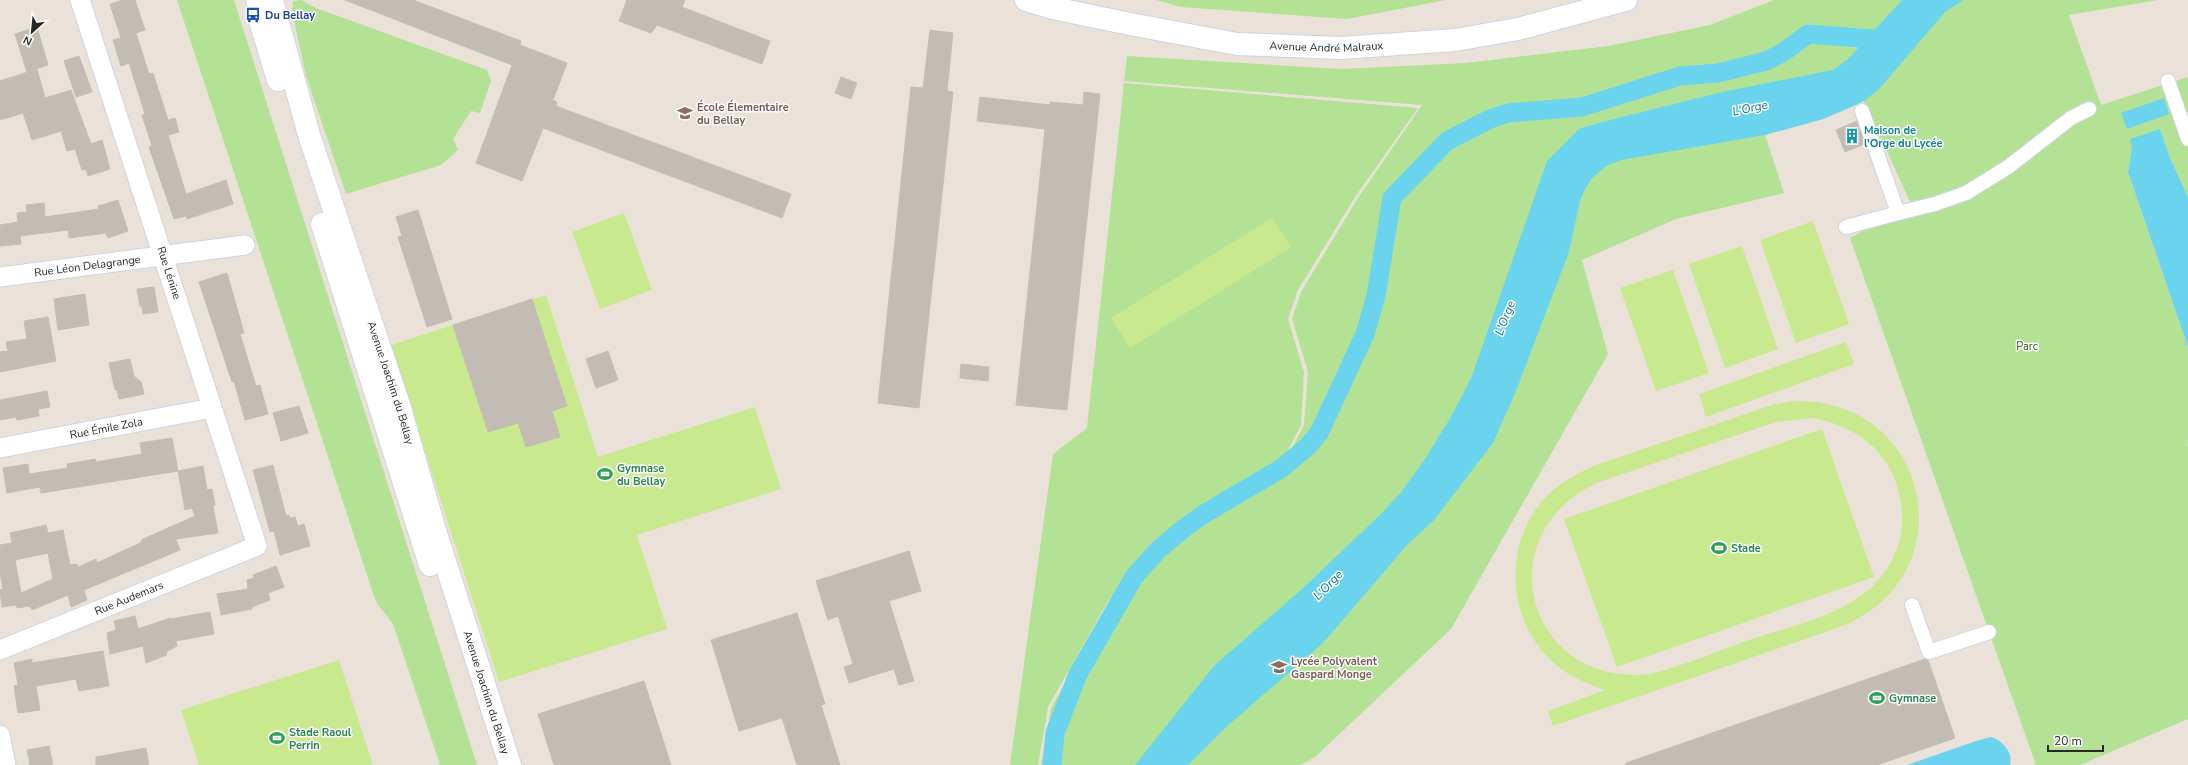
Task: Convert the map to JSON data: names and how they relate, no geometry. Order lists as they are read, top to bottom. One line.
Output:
{"streets":{"street":["Avenue André Malraux","Rue Léon Delagrange","Rue Lénine","Avenue Joachim du Bellay","Rue Émile Zola","Rue Audemars"]},"crossings":[["Rue Léon Delagrange","Rue Lénine"],["Rue Lénine","Rue Émile Zola"],["Rue Lénine","Rue Audemars"]],"water":["L'Orge"],"parks":["Parc"],"places":{"bus stop":["Du Bellay"],"school or university":["École Élementaire du Bellay","Lycée Polyvalent Gaspard Monge"],"building":["Maison de l'Orge du Lycée"],"sports":["Gymnase du Bellay","Stade","Gymnase","Stade Raoul Perrin"]},"scale_bar":"20 m","north":"bottom left"}
